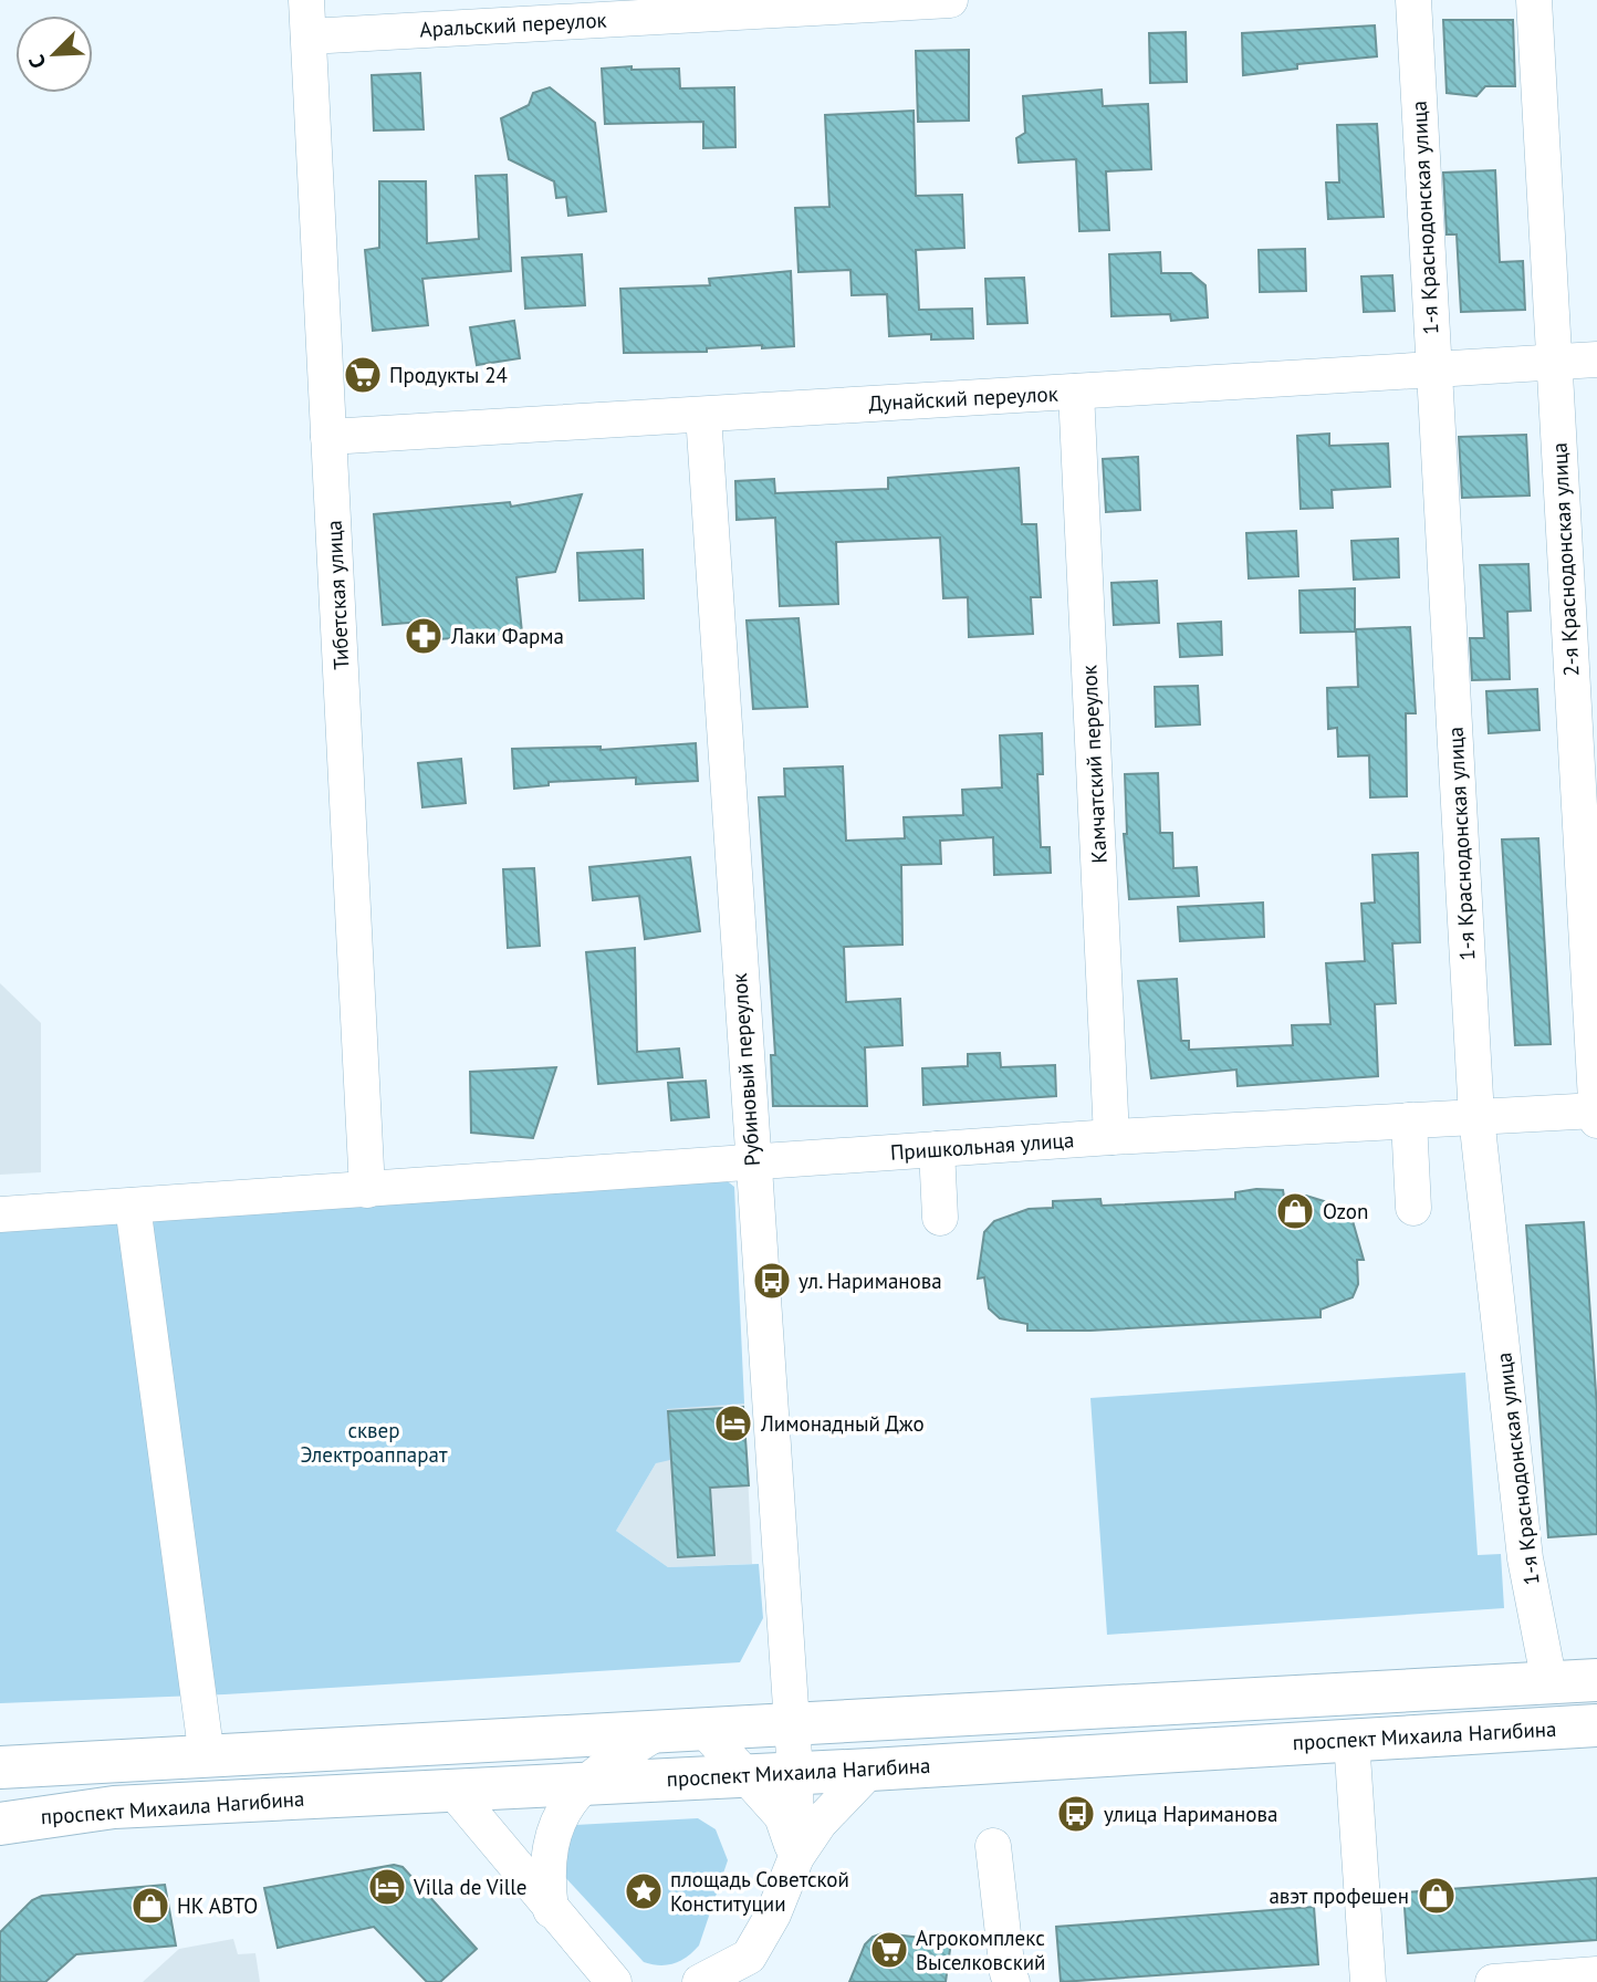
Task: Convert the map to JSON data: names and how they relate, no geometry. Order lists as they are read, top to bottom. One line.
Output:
{"streets":{"main road":["проспект Михаила Нагибина"],"street":["Аральский переулок","1-я Краснодонская улица","Дунайский переулок","2-я Краснодонская улица","Тибетская улица","Камчатский переулок","Рубиновый переулок","Пришкольная улица"]},"crossings":[["Аральский переулок","Тибетская улица"],["1-я Краснодонская улица","Дунайский переулок"],["1-я Краснодонская улица","Пришкольная улица"],["1-я Краснодонская улица","проспект Михаила Нагибина"],["Дунайский переулок","2-я Краснодонская улица"],["Дунайский переулок","Тибетская улица"],["Дунайский переулок","Камчатский переулок"],["Дунайский переулок","Рубиновый переулок"],["2-я Краснодонская улица","Пришкольная улица"],["Тибетская улица","Пришкольная улица"],["Камчатский переулок","Пришкольная улица"],["Рубиновый переулок","Пришкольная улица"],["Рубиновый переулок","проспект Михаила Нагибина"]],"parks":["cквер Электроаппарат"],"places":{"supermarket":["Продукты 24","Агрокомплекс Выселковский"],"pharmacy":["Лаки Фарма"],"shop":["Ozon","авэт профешен","НК АВТО"],"bus stop":["ул. Нариманова","улица Нариманова"],"hotel":["Лимонадный Джо","Villa de Ville"],"place":["площадь Советской Конституции"]},"north":"bottom left"}
